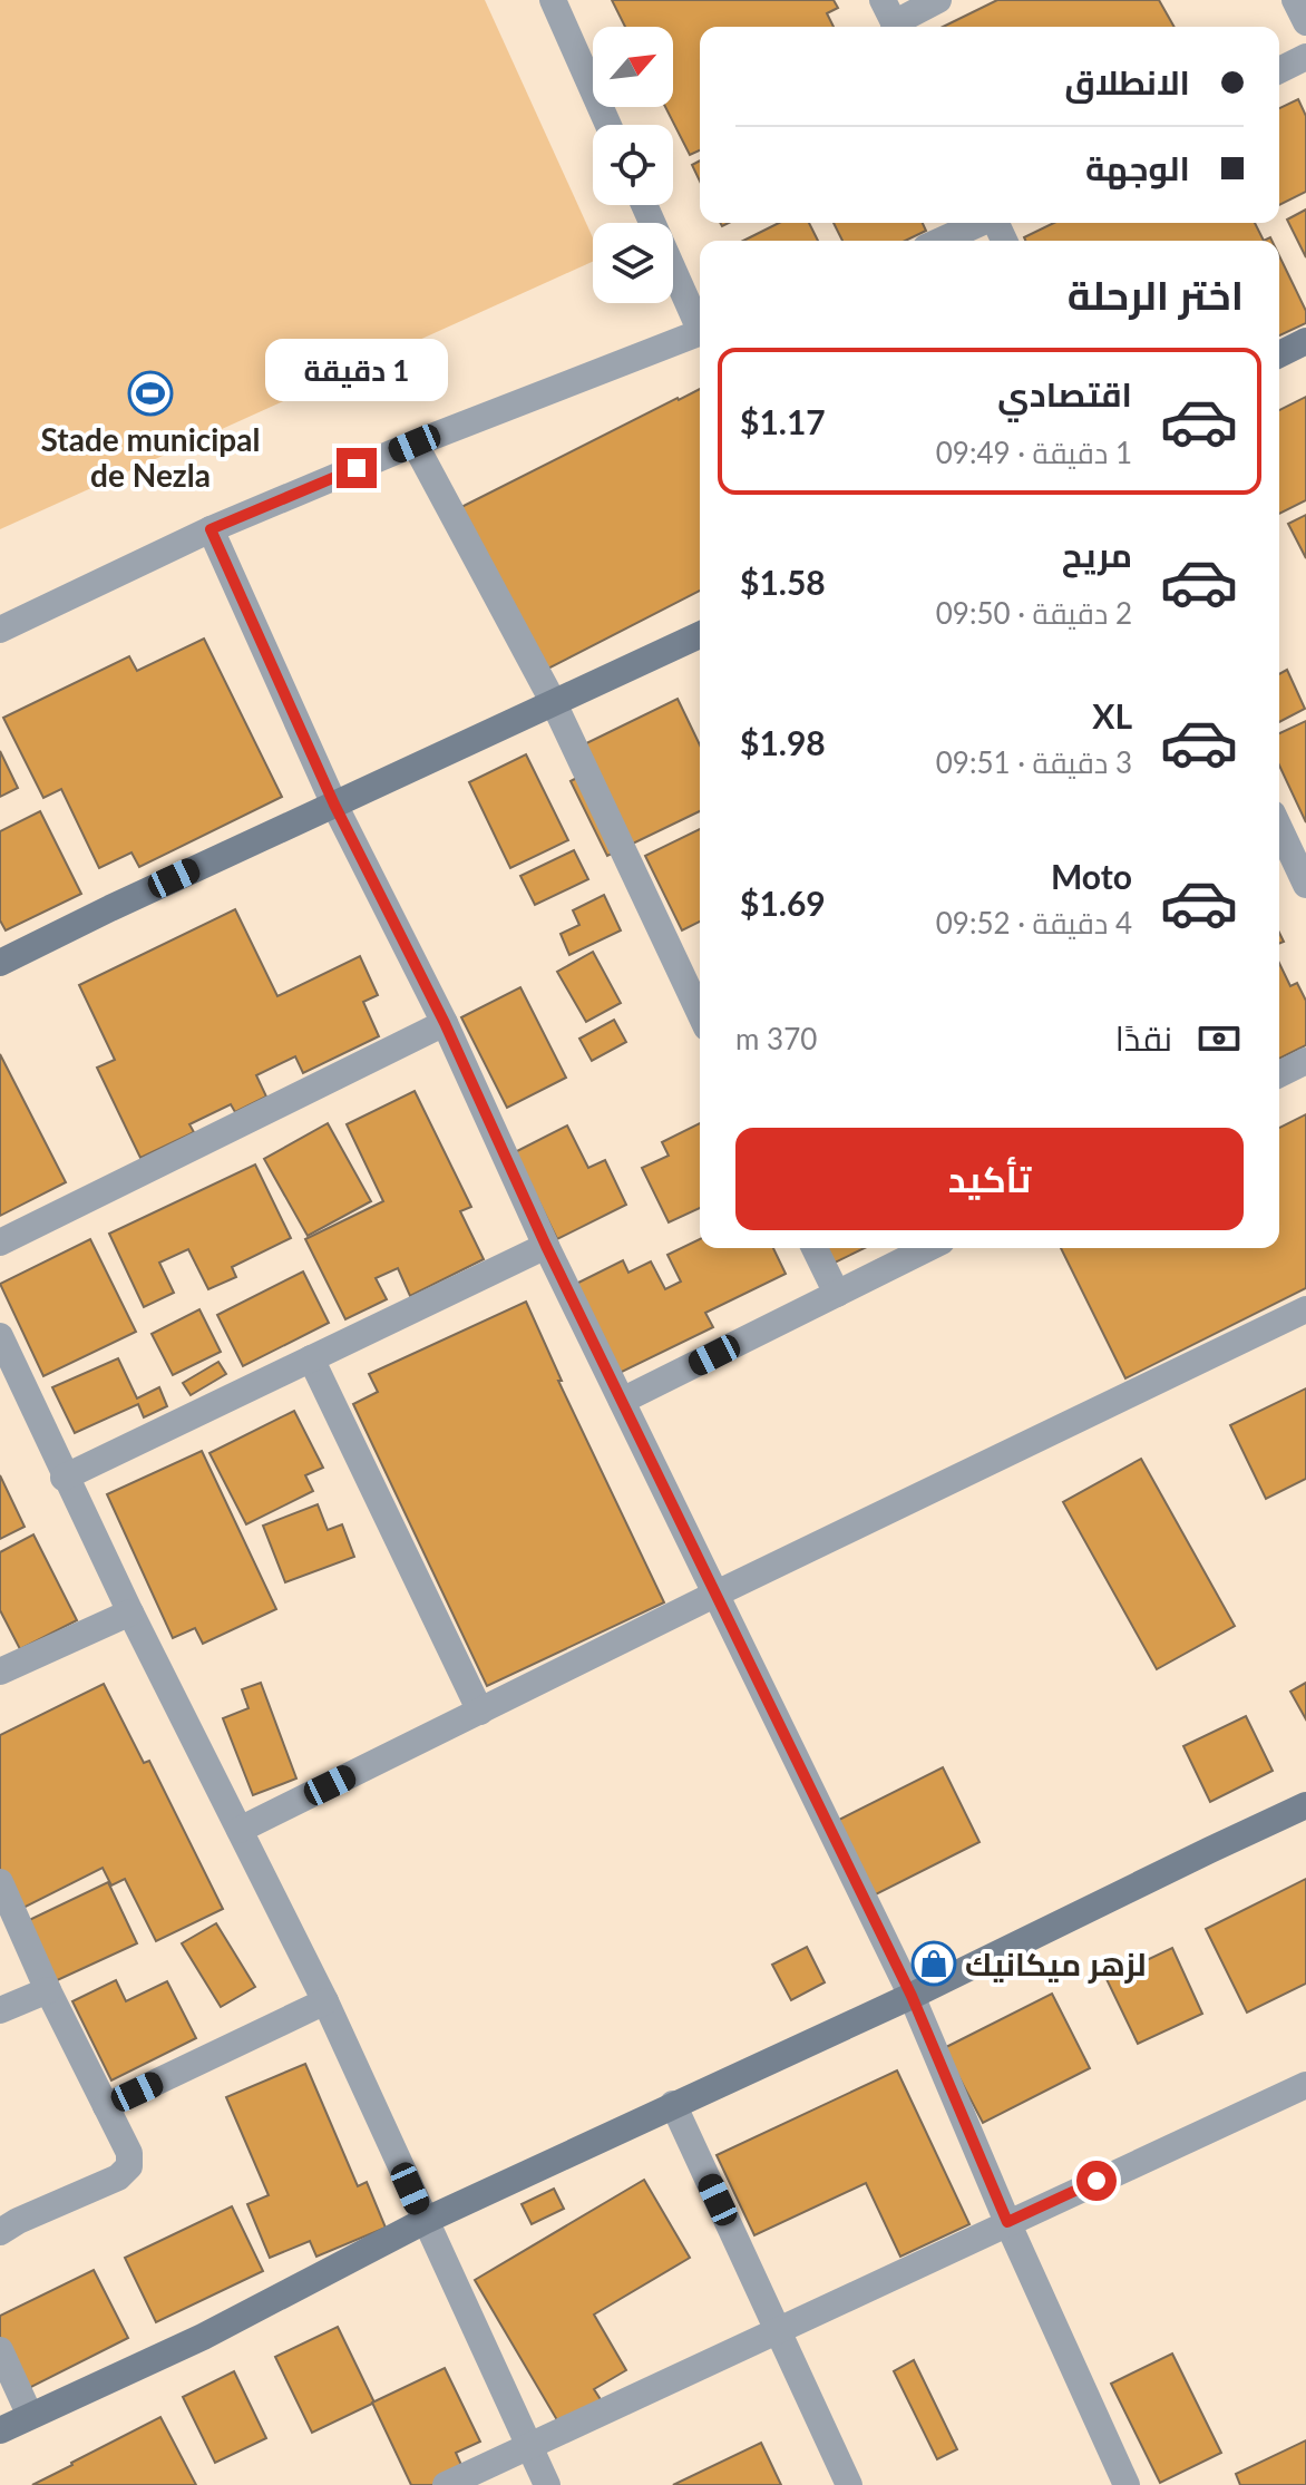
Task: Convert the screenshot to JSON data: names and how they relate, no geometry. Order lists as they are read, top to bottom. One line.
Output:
{"places":{"sports":["Stade municipal de Nezla"],"shop":["لزهر ميكانيك"]},"north":"top right","page":{"banner":["الانطلاق","الوجهة"],"heading":"اختر الرحلة","bubble":"1 دقيقة","list":[{"name":"اقتصادي","note":"1 دقيقة · 09:49","value":"$1.17"},{"name":"مريح","note":"2 دقيقة · 09:50","value":"$1.58"},{"name":"XL","note":"3 دقيقة · 09:51","value":"$1.98"},{"name":"Moto","note":"4 دقيقة · 09:52","value":"$1.69"}],"pay":["نقدًا","370 m"],"buttons":"تأكيد"}}
